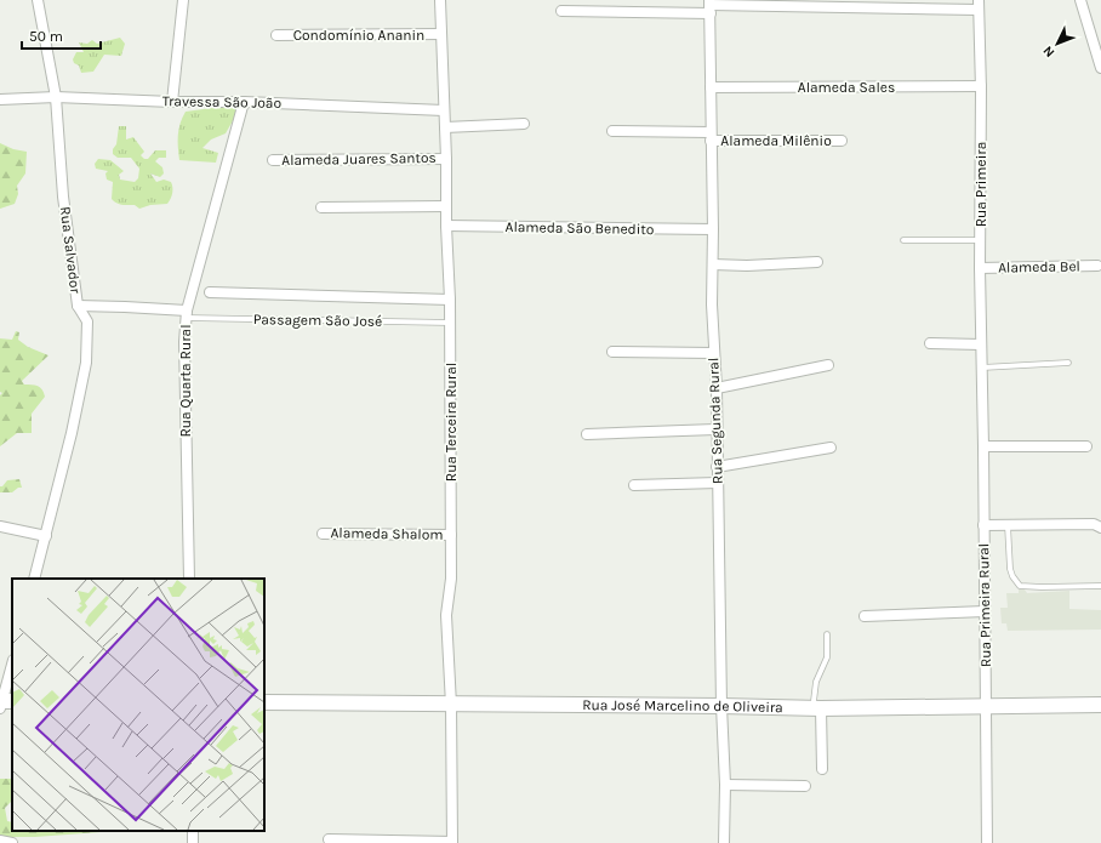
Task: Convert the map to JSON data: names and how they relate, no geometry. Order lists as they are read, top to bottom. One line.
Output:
{"streets":{"street":["Condomínio Ananin","Alameda Sales","Travessa São João","Alameda Milênio","Alameda Juares Santos","Rua Primeira","Alameda São Benedito","Rua Salvador","Alameda Bel","Passagem São José","Rua Quarta Rural","Rua Segunda Rural","Rua Terceira Rural","Alameda Shalom","Rua Primeira Rural","Rua José Marcelino de Oliveira"]},"crossings":[["Condomínio Ananin","Rua Terceira Rural"],["Alameda Sales","Rua Primeira"],["Alameda Sales","Rua Segunda Rural"],["Travessa São João","Rua Salvador"],["Travessa São João","Rua Quarta Rural"],["Travessa São João","Rua Terceira Rural"],["Alameda Milênio","Rua Segunda Rural"],["Alameda Juares Santos","Rua Terceira Rural"],["Rua Primeira","Alameda Bel"],["Rua Primeira","Rua Primeira Rural"],["Alameda São Benedito","Rua Segunda Rural"],["Alameda São Benedito","Rua Terceira Rural"],["Rua Salvador","Passagem São José"],["Passagem São José","Rua Quarta Rural"],["Passagem São José","Rua Terceira Rural"],["Rua Segunda Rural","Rua José Marcelino de Oliveira"],["Rua Terceira Rural","Alameda Shalom"],["Rua Terceira Rural","Rua José Marcelino de Oliveira"],["Rua Primeira Rural","Rua José Marcelino de Oliveira"]],"scale_bar":"50 m","north":"bottom left"}
